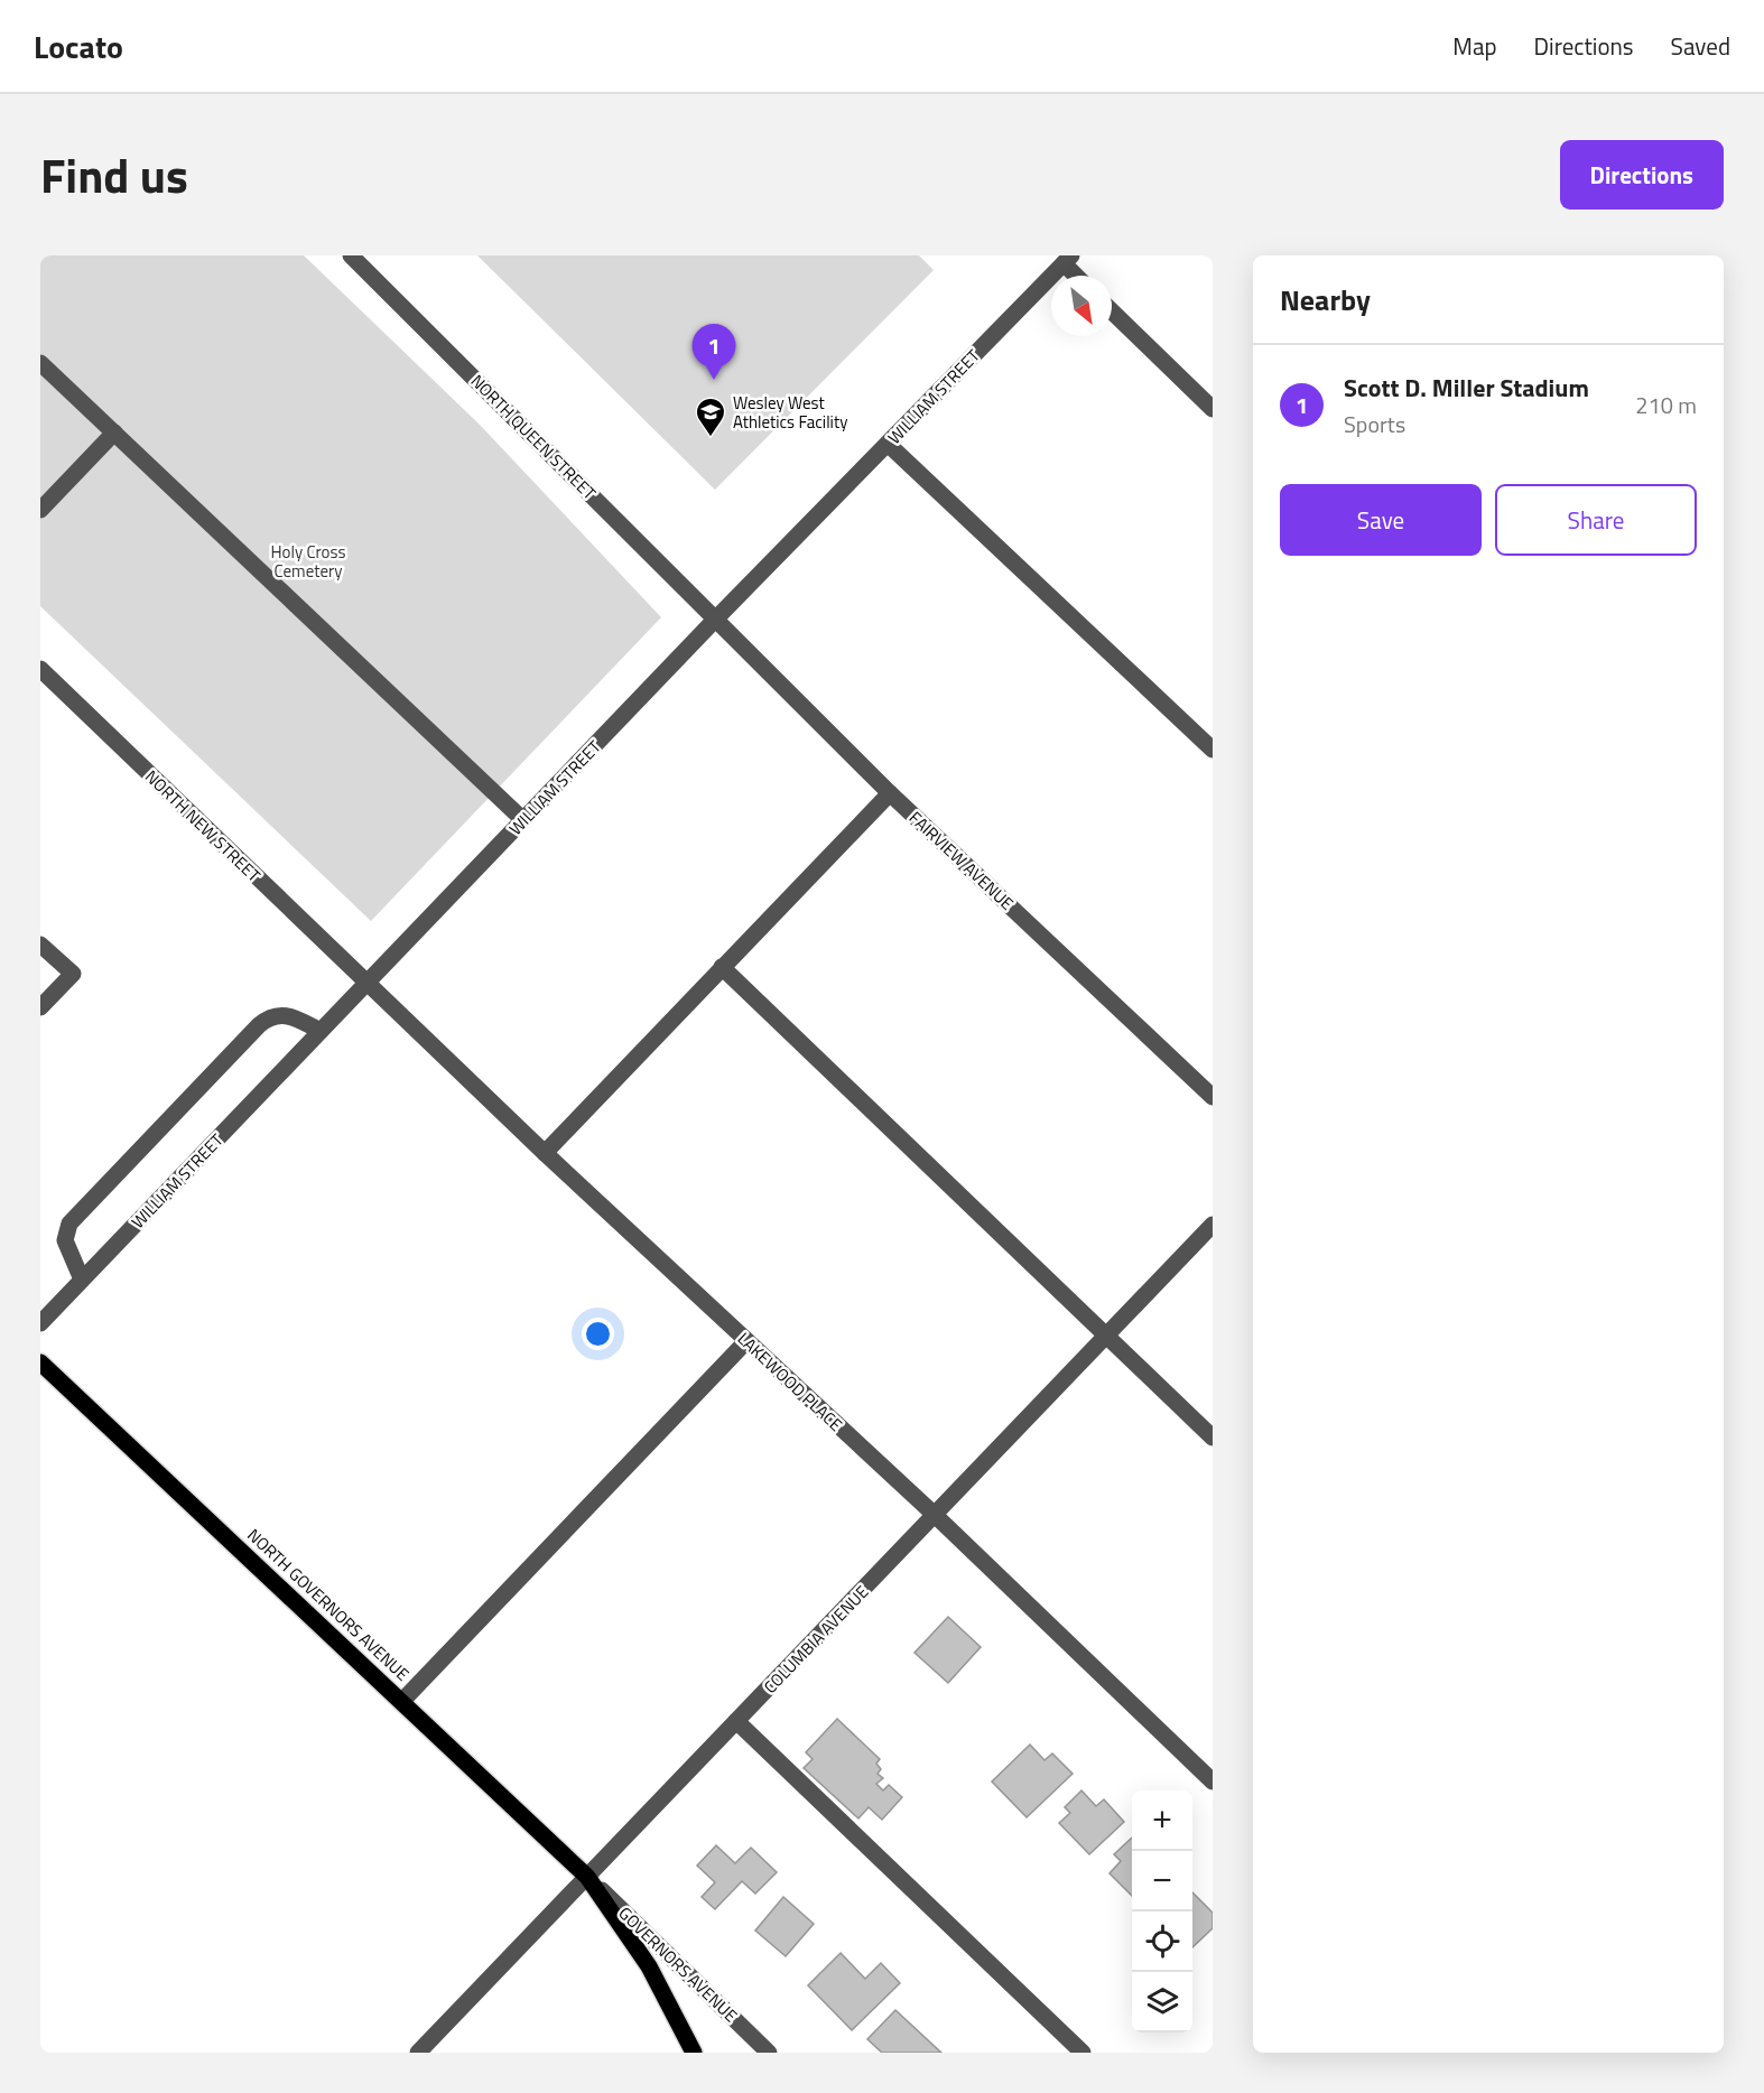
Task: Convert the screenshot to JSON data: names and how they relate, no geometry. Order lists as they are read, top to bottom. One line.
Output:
{"streets":{"main road":["NORTH GOVERNORS AVENUE"],"street":["WILLIAM STREET","NORTH QUEEN STREET","NORTH NEW STREET","FAIRVIEW AVENUE","LAKEWOOD PLACE","COLUMBIA AVENUE","GOVERNORS AVENUE"]},"crossings":[["WILLIAM STREET","NORTH QUEEN STREET"],["WILLIAM STREET","NORTH NEW STREET"],["WILLIAM STREET","FAIRVIEW AVENUE"],["WILLIAM STREET","LAKEWOOD PLACE"],["NORTH QUEEN STREET","FAIRVIEW AVENUE"],["NORTH NEW STREET","LAKEWOOD PLACE"],["LAKEWOOD PLACE","COLUMBIA AVENUE"],["NORTH GOVERNORS AVENUE","COLUMBIA AVENUE"],["NORTH GOVERNORS AVENUE","GOVERNORS AVENUE"],["COLUMBIA AVENUE","GOVERNORS AVENUE"]],"parks":["Holy Cross Cemetery"],"places":{"school or university":["Wesley West Athletics Facility"]},"north":"bottom right","page":{"header":"Locato","nav":["Map","Directions","Saved"],"title":"Find us","buttons":["Directions",["Save","Share"]],"heading":"Nearby","pins":"1","list":[{"mark":"1","name":"Scott D. Miller Stadium","note":"Sports","value":"210 m"}],"map_buttons":["+","−"]}}
